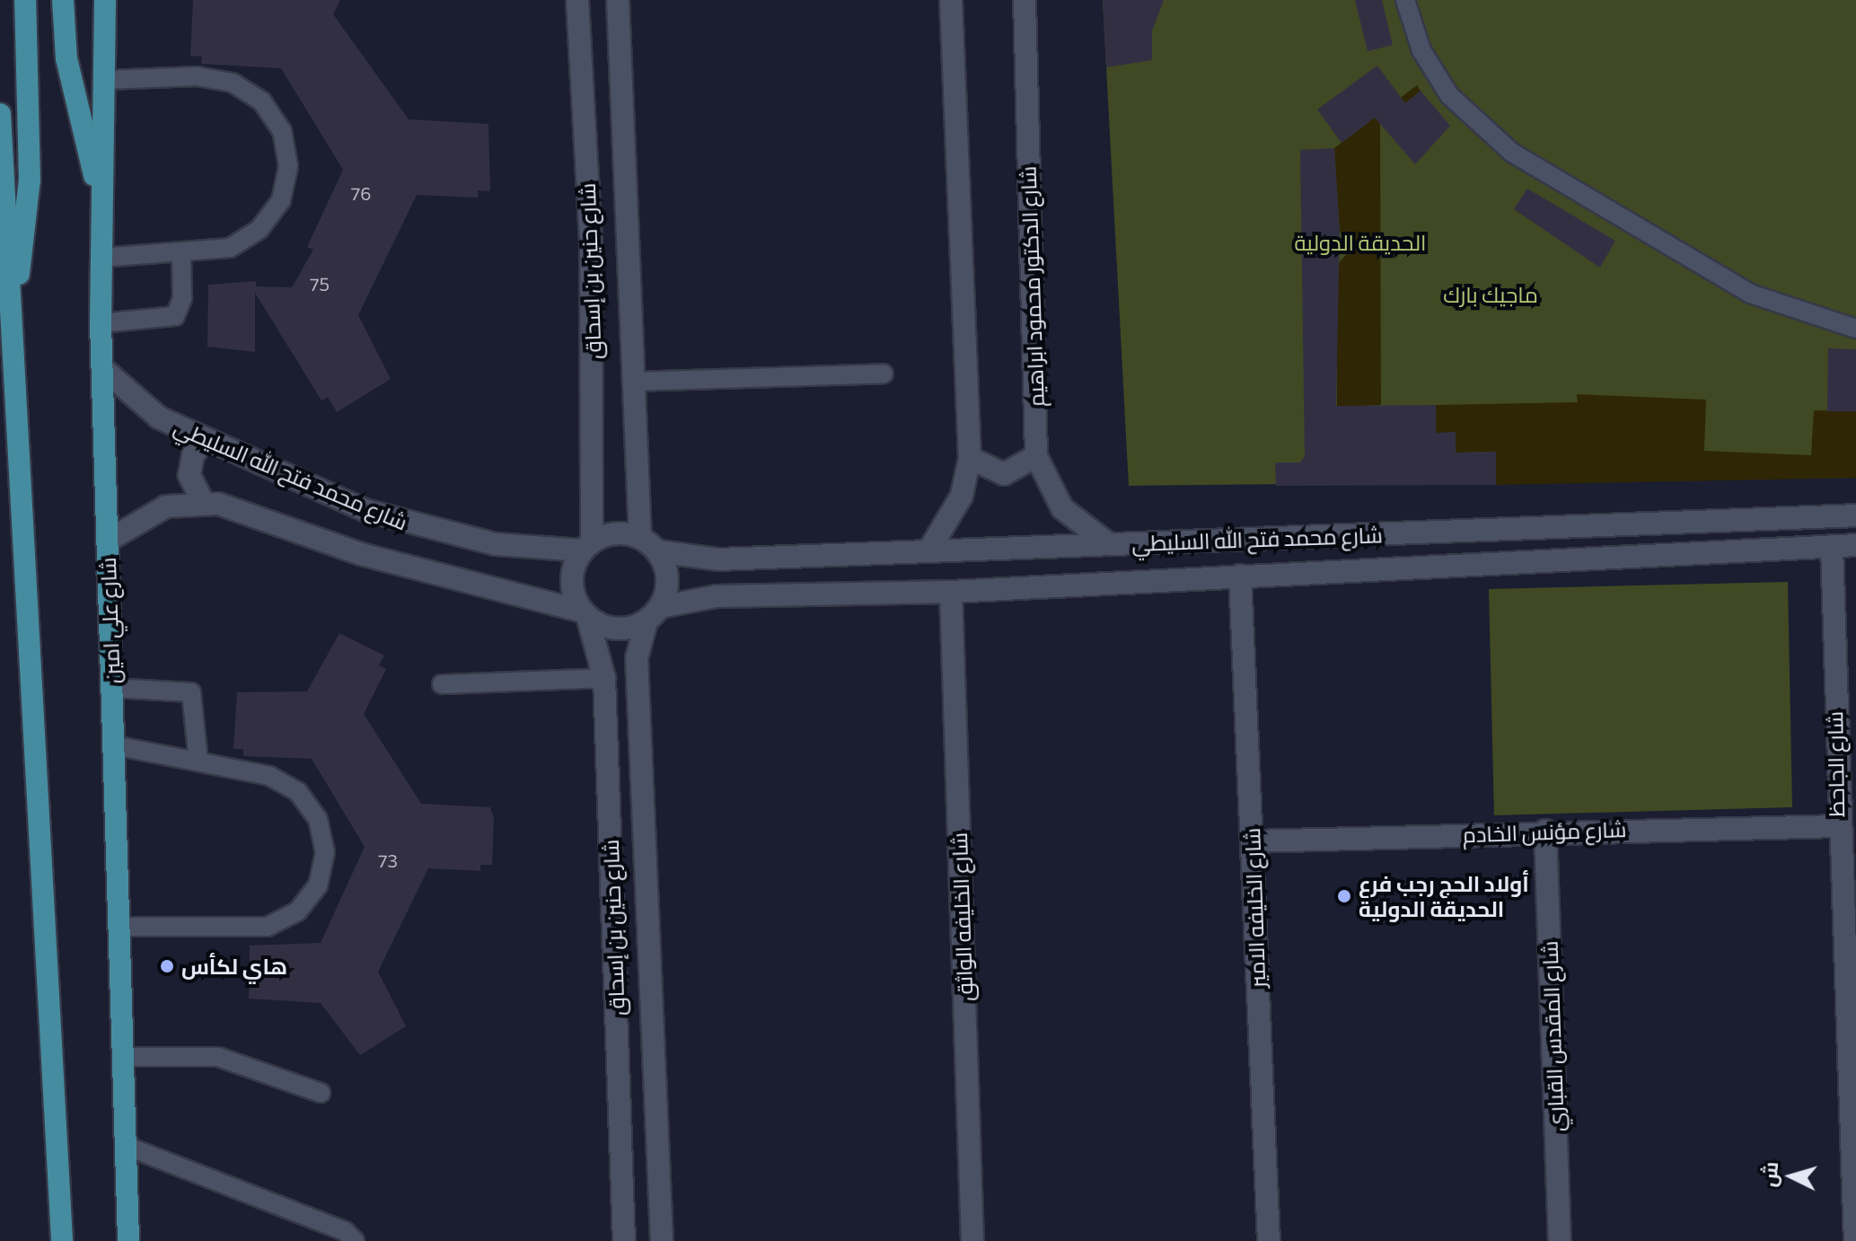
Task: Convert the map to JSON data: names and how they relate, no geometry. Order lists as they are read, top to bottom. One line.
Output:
{"streets":{"main road":["شارع علي امين"],"street":["شارع حنين بن إسحاق","شارع الدكتور محمود ابراهيم","شارع محمد فتح الله السليطي","شارع الجاحظ","شارع مؤنس الخادم","شارع الخليفه الامير","شارع الخليفه الواثق","شارع المقدس القباري"]},"crossings":[["شارع حنين بن إسحاق","شارع محمد فتح الله السليطي"],["شارع الدكتور محمود ابراهيم","شارع محمد فتح الله السليطي"],["شارع محمد فتح الله السليطي","شارع علي امين"],["شارع محمد فتح الله السليطي","شارع الجاحظ"],["شارع محمد فتح الله السليطي","شارع الخليفه الامير"],["شارع محمد فتح الله السليطي","شارع الخليفه الواثق"],["شارع الجاحظ","شارع مؤنس الخادم"],["شارع مؤنس الخادم","شارع الخليفه الامير"],["شارع مؤنس الخادم","شارع المقدس القباري"]],"parks":["الحديقة الدولية","ماجيك بارك"],"places":["أولاد الحج رجب فرع الحديقة الدولية","هاي لكأس"],"house_numbers":["76","75","73"],"north":"left"}
